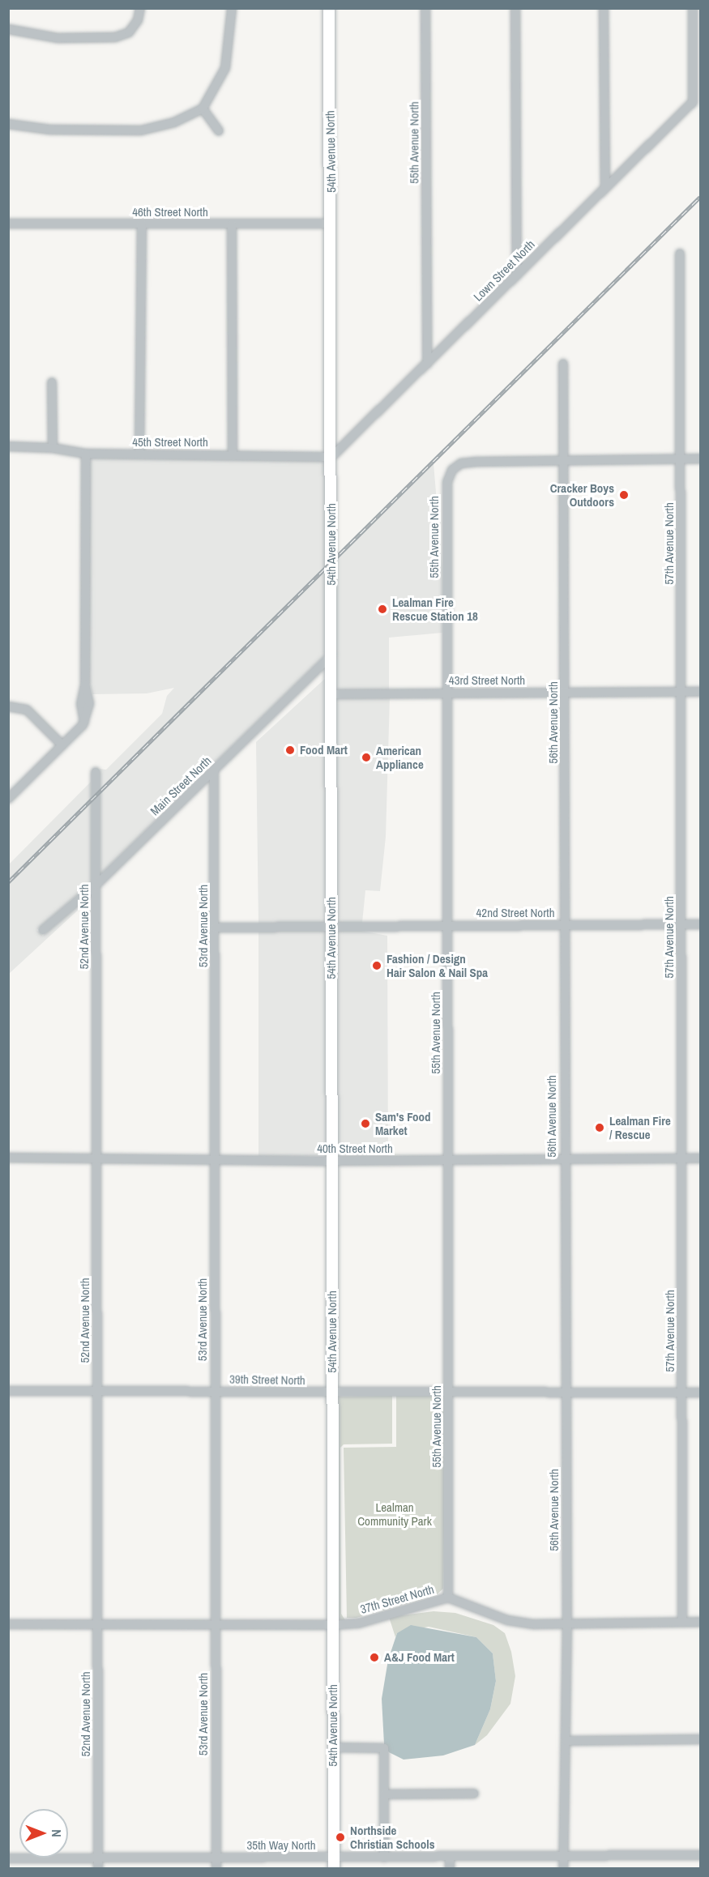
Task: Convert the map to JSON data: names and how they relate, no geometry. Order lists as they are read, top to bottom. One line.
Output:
{"streets":{"main road":["54th Avenue North"],"street":["55th Avenue North","46th Street North","Lown Street North","45th Street North","57th Avenue North","43rd Street North","56th Avenue North","Main Street North","42nd Street North","53rd Avenue North","52nd Avenue North","40th Street North","39th Street North","37th Street North","35th Way North"]},"crossings":[["55th Avenue North","Lown Street North"],["55th Avenue North","43rd Street North"],["55th Avenue North","56th Avenue North"],["55th Avenue North","42nd Street North"],["55th Avenue North","40th Street North"],["55th Avenue North","39th Street North"],["55th Avenue North","37th Street North"],["54th Avenue North","46th Street North"],["54th Avenue North","Lown Street North"],["54th Avenue North","45th Street North"],["54th Avenue North","43rd Street North"],["54th Avenue North","Main Street North"],["54th Avenue North","42nd Street North"],["54th Avenue North","40th Street North"],["54th Avenue North","39th Street North"],["54th Avenue North","37th Street North"],["54th Avenue North","35th Way North"],["Lown Street North","45th Street North"],["57th Avenue North","43rd Street North"],["57th Avenue North","42nd Street North"],["57th Avenue North","40th Street North"],["57th Avenue North","39th Street North"],["57th Avenue North","37th Street North"],["43rd Street North","56th Avenue North"],["56th Avenue North","42nd Street North"],["56th Avenue North","40th Street North"],["56th Avenue North","39th Street North"],["56th Avenue North","37th Street North"],["56th Avenue North","35th Way North"],["Main Street North","53rd Avenue North"],["Main Street North","52nd Avenue North"],["42nd Street North","53rd Avenue North"],["53rd Avenue North","40th Street North"],["53rd Avenue North","39th Street North"],["53rd Avenue North","37th Street North"],["53rd Avenue North","35th Way North"],["52nd Avenue North","40th Street North"],["52nd Avenue North","39th Street North"],["52nd Avenue North","37th Street North"],["52nd Avenue North","35th Way North"]],"parks":["Lealman Community Park"],"places":["Cracker Boys Outdoors","Lealman Fire Rescue Station 18","Food Mart","American Appliance","Fashion / Design Hair Salon & Nail Spa","Sam's Food Market","Lealman Fire / Rescue","A&J Food Mart","Northside Christian Schools"],"north":"right"}
